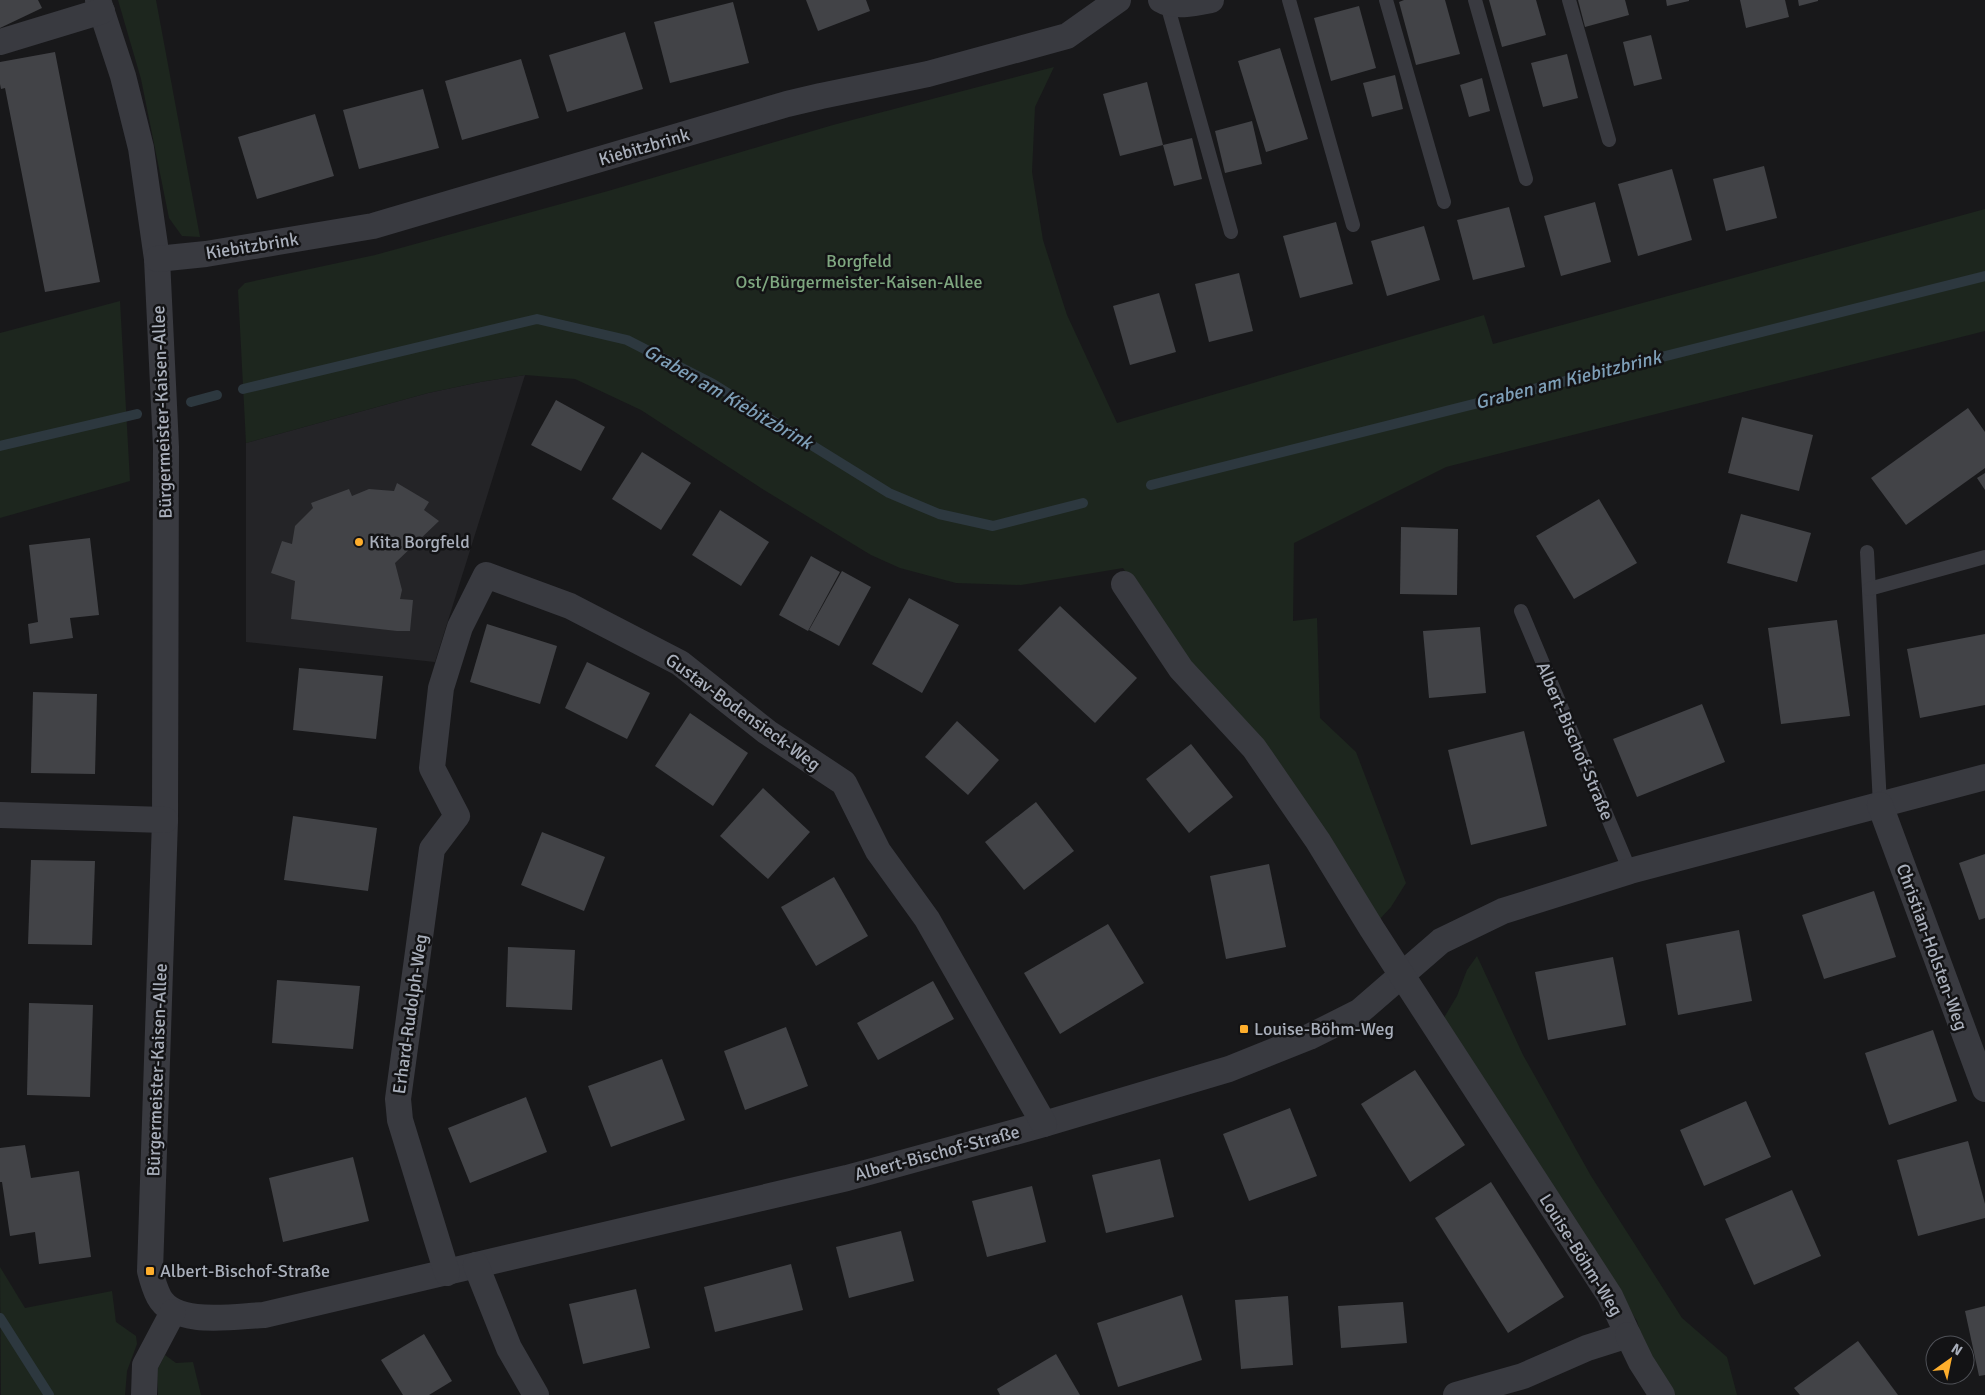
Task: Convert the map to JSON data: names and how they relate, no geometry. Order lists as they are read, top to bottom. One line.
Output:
{"streets":{"street":["Kiebitzbrink","Bürgermeister-Kaisen-Allee","Gustav-Bodensieck-Weg","Albert-Bischof-Straße","Christian-Holsten-Weg","Erhard-Rudolph-Weg","Louise-Böhm-Weg"]},"crossings":[["Kiebitzbrink","Bürgermeister-Kaisen-Allee"],["Bürgermeister-Kaisen-Allee","Albert-Bischof-Straße"],["Gustav-Bodensieck-Weg","Albert-Bischof-Straße"],["Gustav-Bodensieck-Weg","Erhard-Rudolph-Weg"],["Albert-Bischof-Straße","Christian-Holsten-Weg"],["Albert-Bischof-Straße","Erhard-Rudolph-Weg"],["Albert-Bischof-Straße","Louise-Böhm-Weg"]],"water":["Graben am Kiebitzbrink"],"parks":["Borgfeld Ost/Bürgermeister-Kaisen-Allee"],"places":{"other":["Kita Borgfeld"],"transit":["Louise-Böhm-Weg","Albert-Bischof-Straße"]},"north":"top right"}
